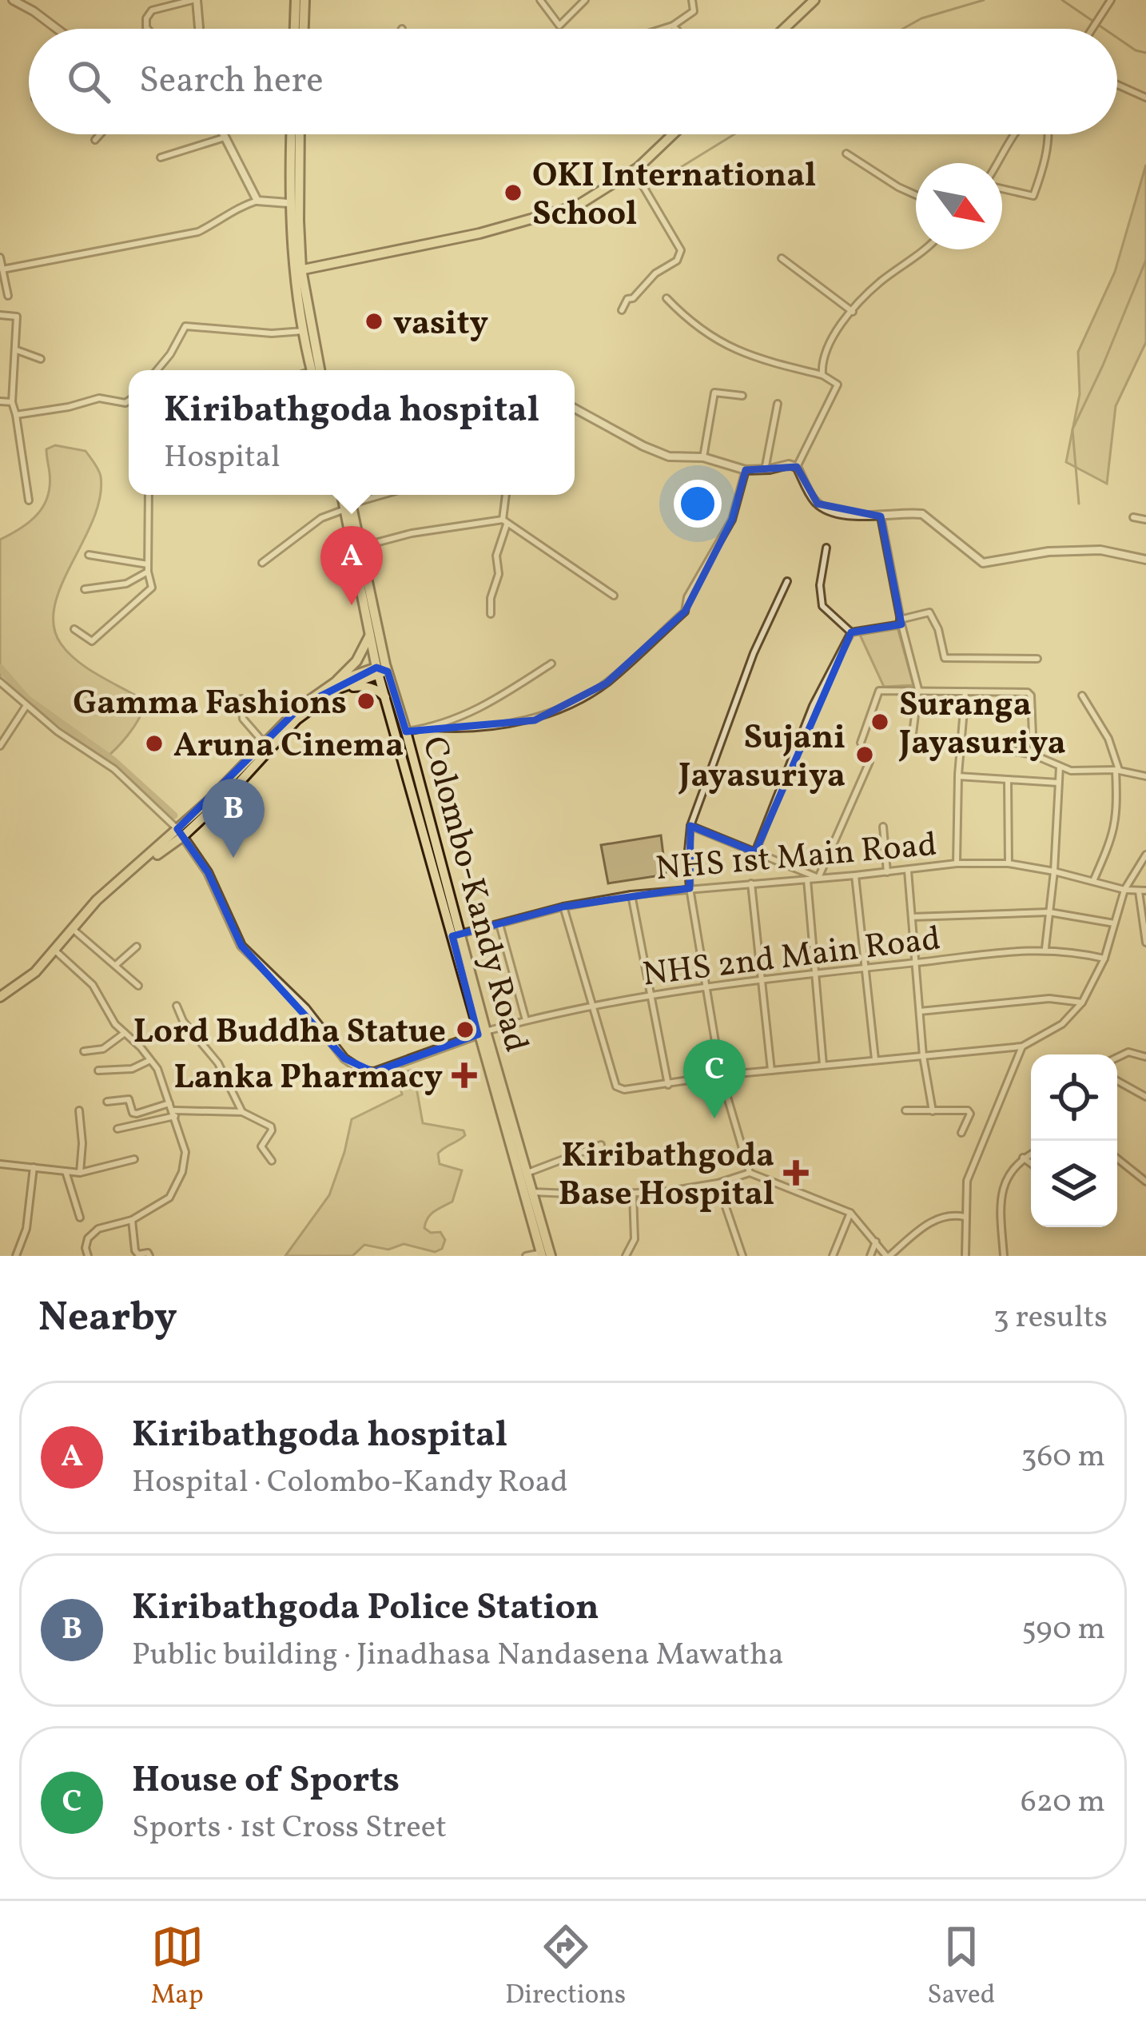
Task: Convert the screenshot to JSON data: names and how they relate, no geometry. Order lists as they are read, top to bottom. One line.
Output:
{"streets":{"main road":["Colombo-Kandy Road"],"street":["NHS 1st Main Road","NHS 2nd Main Road"]},"crossings":[["NHS 1st Main Road","Colombo-Kandy Road"],["Colombo-Kandy Road","NHS 2nd Main Road"]],"places":{"other":["OKI International School","vasity","Gamma Fashions","Suranga Jayasuriya","Aruna Cinema","Sujani Jayasuriya","Lord Buddha Statue"],"health":["Lanka Pharmacy","Kiribathgoda Base Hospital"]},"north":"bottom right","page":{"search":"Search here","popup":["Kiribathgoda hospital","Hospital"],"pins":["A","B","C"],"heading":["Nearby","3 results"],"list":[{"mark":"A","name":"Kiribathgoda hospital","note":"Hospital · Colombo-Kandy Road","value":"360 m"},{"mark":"B","name":"Kiribathgoda Police Station","note":"Public building · Jinadhasa Nandasena Mawatha","value":"590 m"},{"mark":"C","name":"House of Sports","note":"Sports · 1st Cross Street","value":"620 m"}],"nav":["Map","Directions","Saved"]}}
